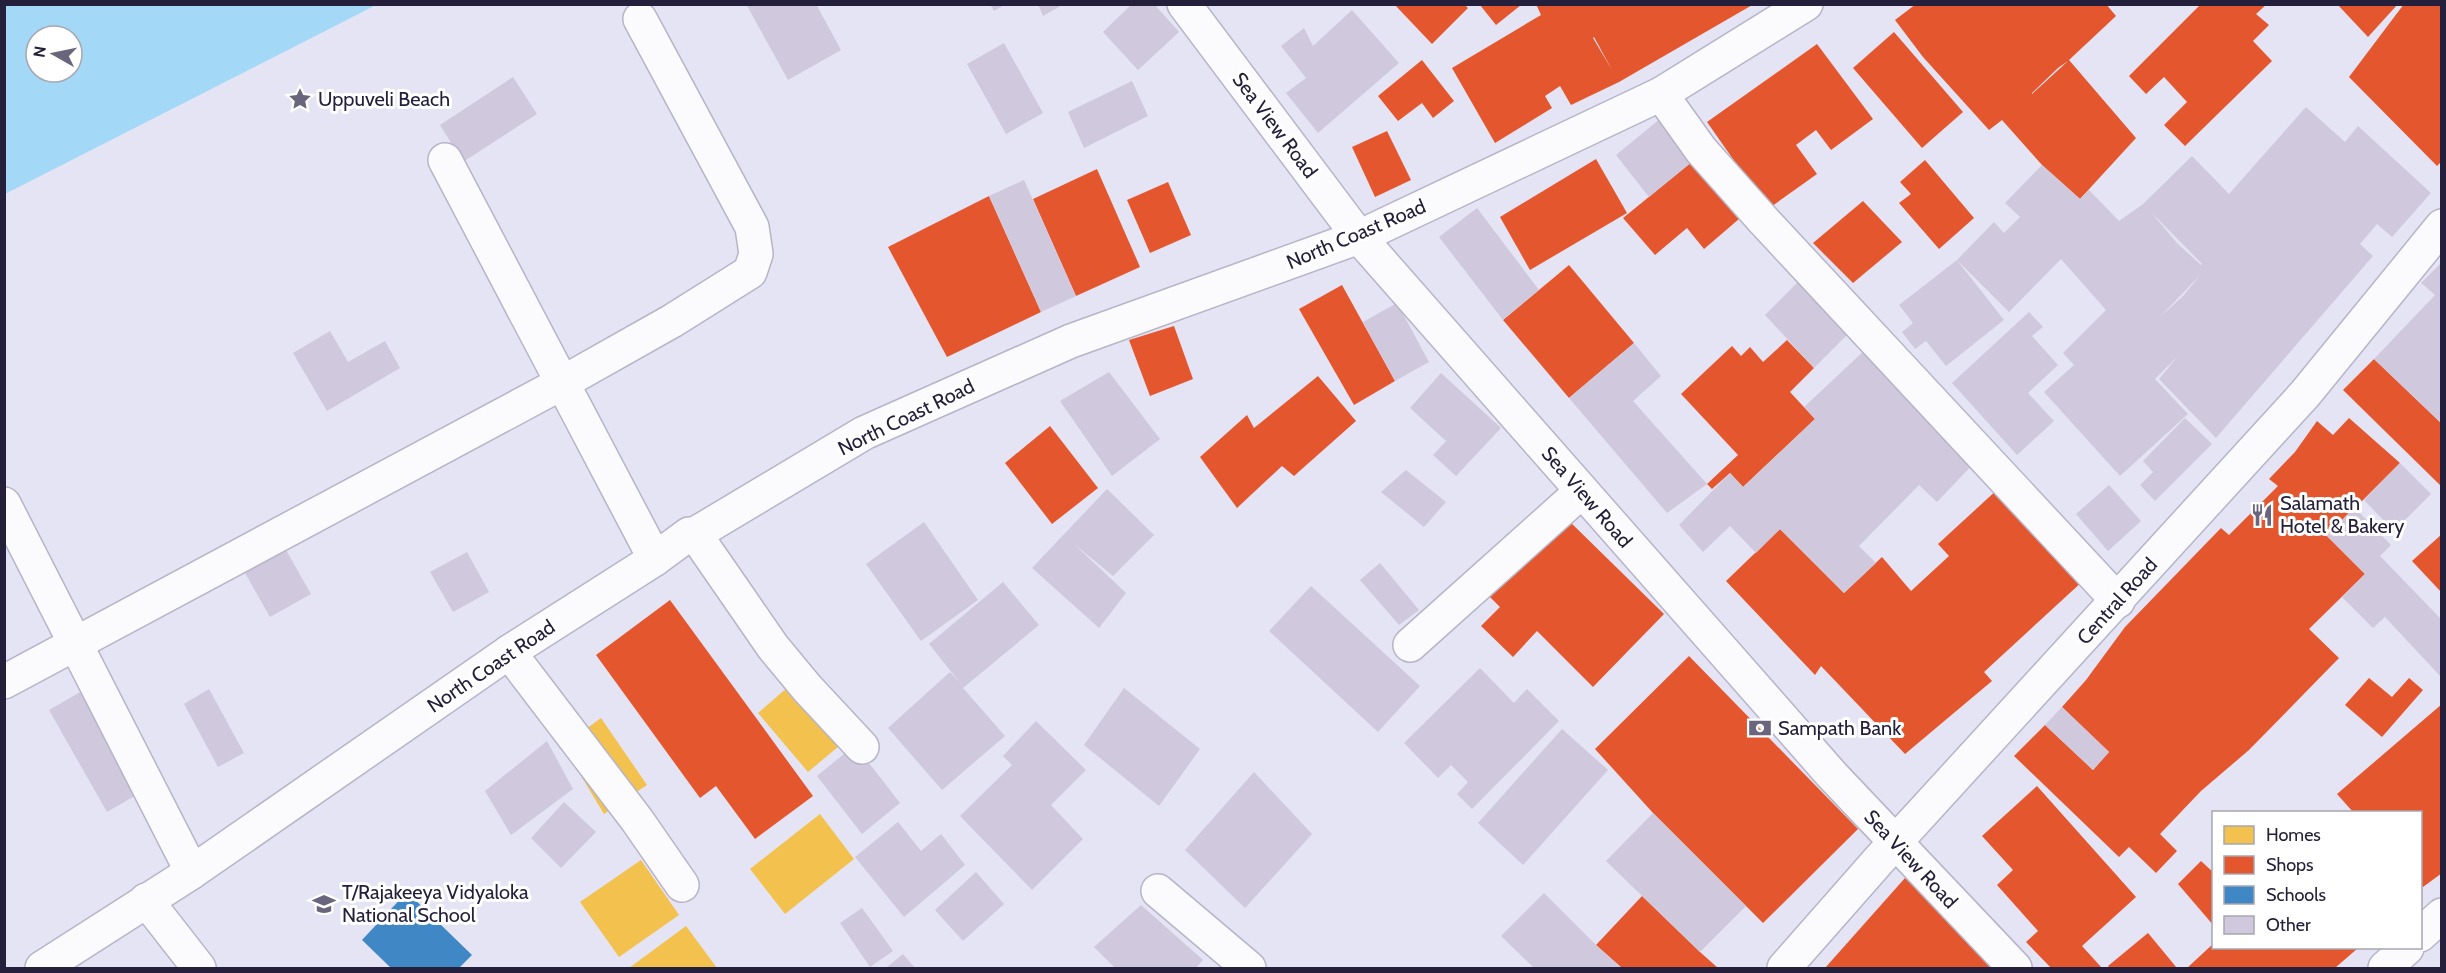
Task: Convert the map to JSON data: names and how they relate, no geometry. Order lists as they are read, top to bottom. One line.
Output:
{"streets":{"main road":["Sea View Road","North Coast Road","Central Road"]},"crossings":[["Sea View Road","North Coast Road"],["Sea View Road","Central Road"]],"places":{"place":["Uppuveli Beach"],"restaurant":["Salamath Hotel & Bakery"],"bank":["Sampath Bank"],"school or university":["T/Rajakeeya Vidyaloka National School"]},"legend":["Homes","Shops","Schools","Other"],"north":"left"}
